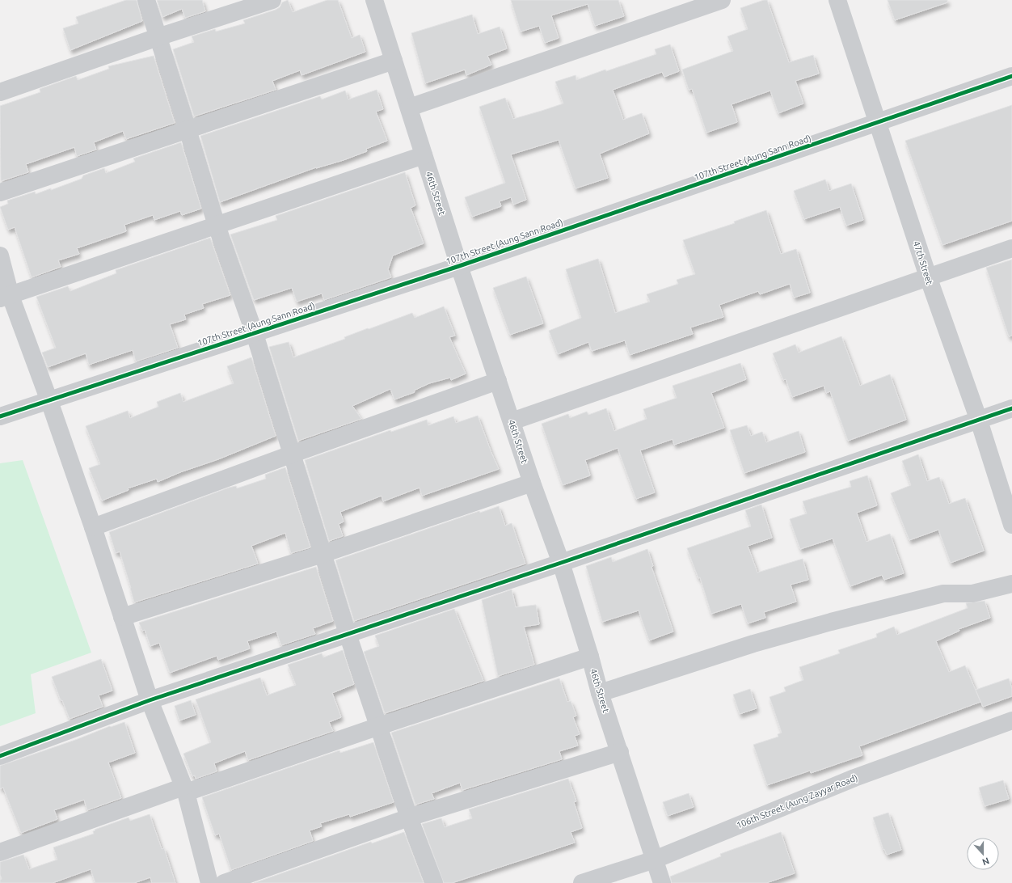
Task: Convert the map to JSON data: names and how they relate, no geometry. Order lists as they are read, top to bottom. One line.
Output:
{"streets":{"street":["107th Street (Aung Sann Road)","46th Street","47th Street","106th Street (Aung Zayyar Road)"]},"crossings":[["107th Street (Aung Sann Road)","46th Street"],["107th Street (Aung Sann Road)","47th Street"],["46th Street","106th Street (Aung Zayyar Road)"]],"north":"bottom"}
